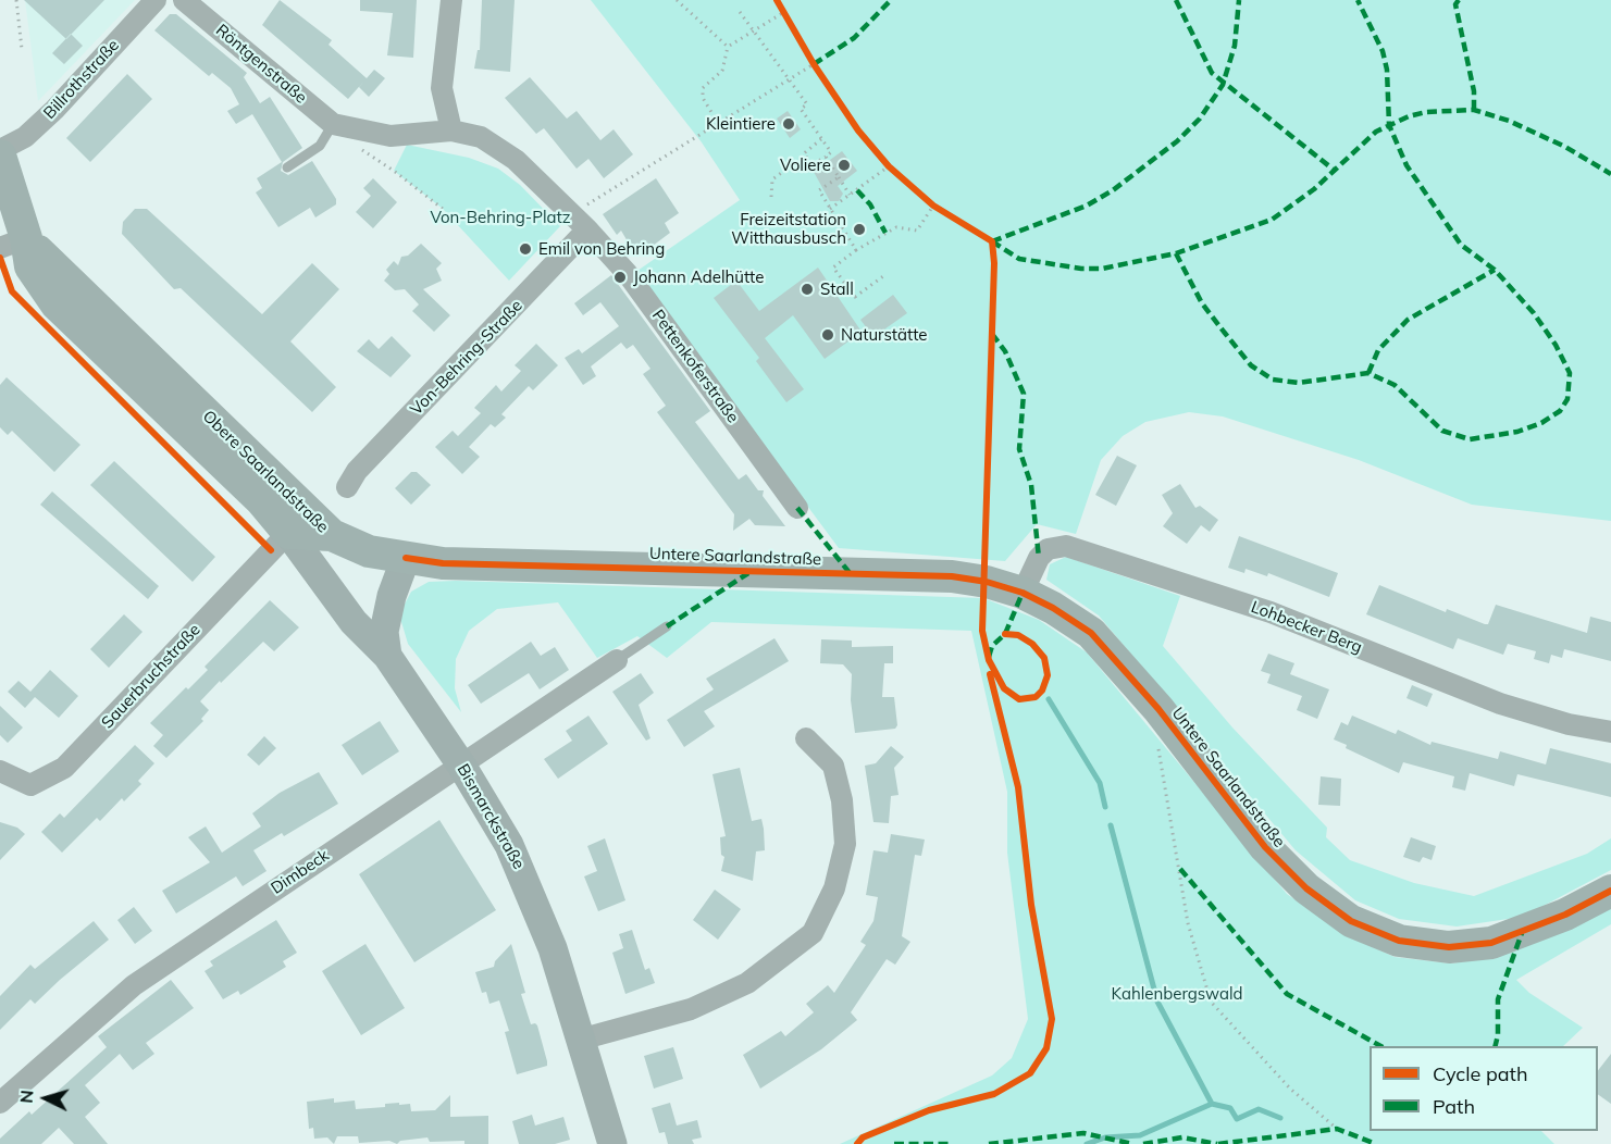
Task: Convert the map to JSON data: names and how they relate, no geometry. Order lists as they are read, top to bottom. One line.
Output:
{"streets":{"main road":["Obere Saarlandstraße","Untere Saarlandstraße","Bismarckstraße"],"street":["Röntgenstraße","Billrothstraße","Von-Behring-Straße","Pettenkoferstraße","Lohbecker Berg","Sauerbruchstraße","Dimbeck"]},"crossings":[["Von-Behring-Straße","Pettenkoferstraße"],["Obere Saarlandstraße","Untere Saarlandstraße"],["Obere Saarlandstraße","Sauerbruchstraße"],["Obere Saarlandstraße","Bismarckstraße"],["Untere Saarlandstraße","Lohbecker Berg"],["Sauerbruchstraße","Bismarckstraße"],["Bismarckstraße","Dimbeck"]],"parks":["Von-Behring-Platz","Kahlenbergswald"],"places":["Kleintiere","Voliere","Freizeitstation Witthausbusch","Emil von Behring","Johann Adelhütte","Stall","Naturstätte"],"legend":["Cycle path","Path"],"north":"left"}
